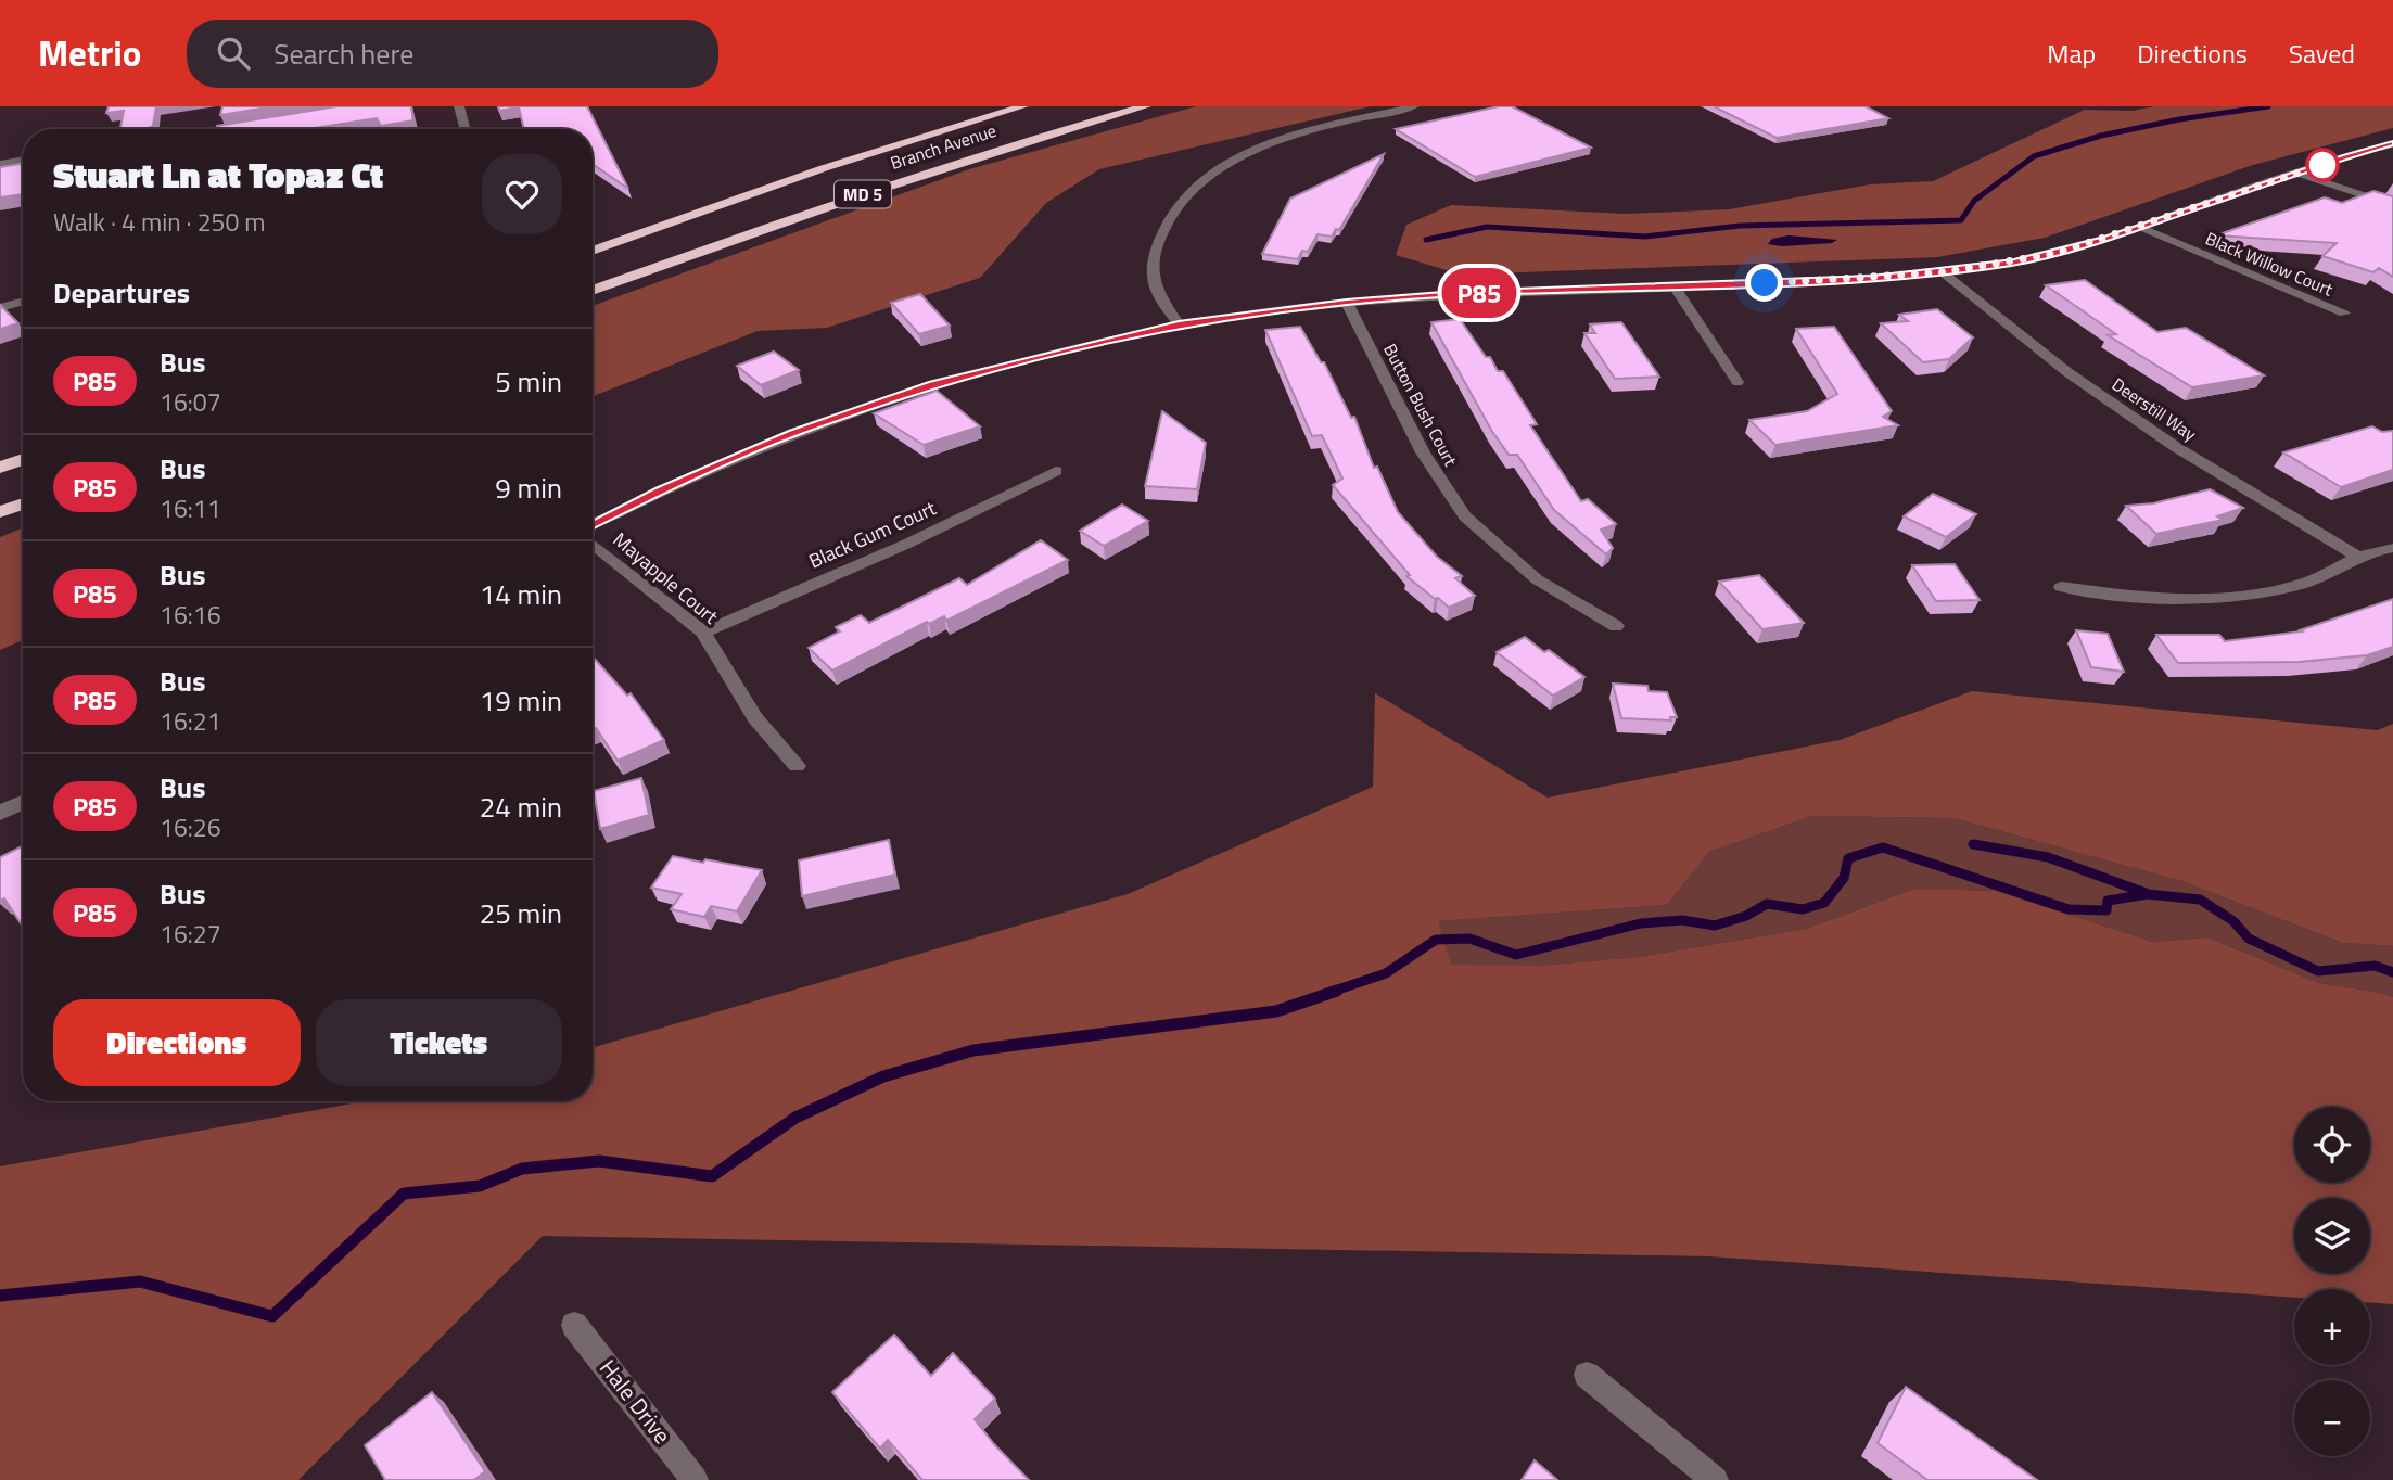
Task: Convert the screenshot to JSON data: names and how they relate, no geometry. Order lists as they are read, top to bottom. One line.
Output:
{"streets":{"highway":["Branch Avenue","MD 5"],"street":["Black Willow Court","Button Bush Court","Deerstill Way","Black Gum Court","Mayapple Court","Hale Drive"]},"crossings":[["Black Gum Court","Mayapple Court"]],"lines":["bus line P85"],"page":{"header":"Metrio","search":"Search here","nav":["Map","Directions","Saved"],"on_map":"P85","heading":[["Stuart Ln at Topaz Ct","Walk · 4 min · 250 m"],"Departures"],"list":[{"mark":"P85","name":"Bus","note":"16:07","value":"5 min"},{"mark":"P85","name":"Bus","note":"16:11","value":"9 min"},{"mark":"P85","name":"Bus","note":"16:16","value":"14 min"},{"mark":"P85","name":"Bus","note":"16:21","value":"19 min"},{"mark":"P85","name":"Bus","note":"16:26","value":"24 min"},{"mark":"P85","name":"Bus","note":"16:27","value":"25 min"}],"buttons":["Directions","Tickets"],"map_buttons":["+","−"]}}
